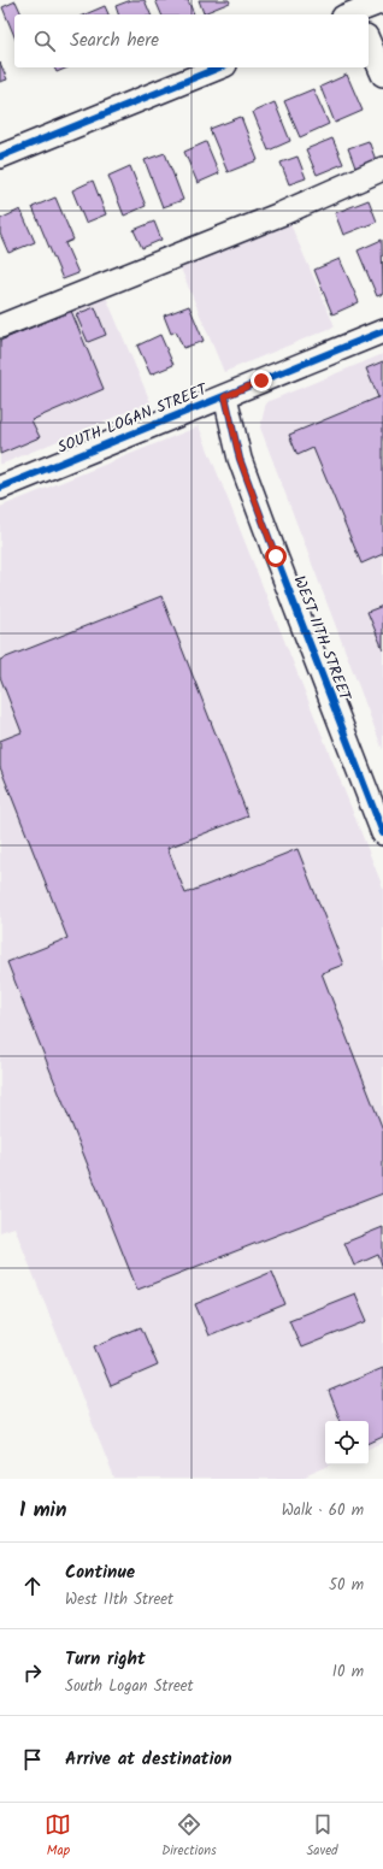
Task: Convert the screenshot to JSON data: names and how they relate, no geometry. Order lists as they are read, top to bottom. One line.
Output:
{"streets":{"street":["SOUTH LOGAN STREET","WEST 11TH STREET"]},"crossings":[["SOUTH LOGAN STREET","WEST 11TH STREET"]],"page":{"search":"Search here","heading":["1 min","Walk · 60 m"],"list":[["Continue","West 11th Street","50 m"],["Turn right","South Logan Street","10 m"],"Arrive at destination"],"nav":["Map","Directions","Saved"]}}
